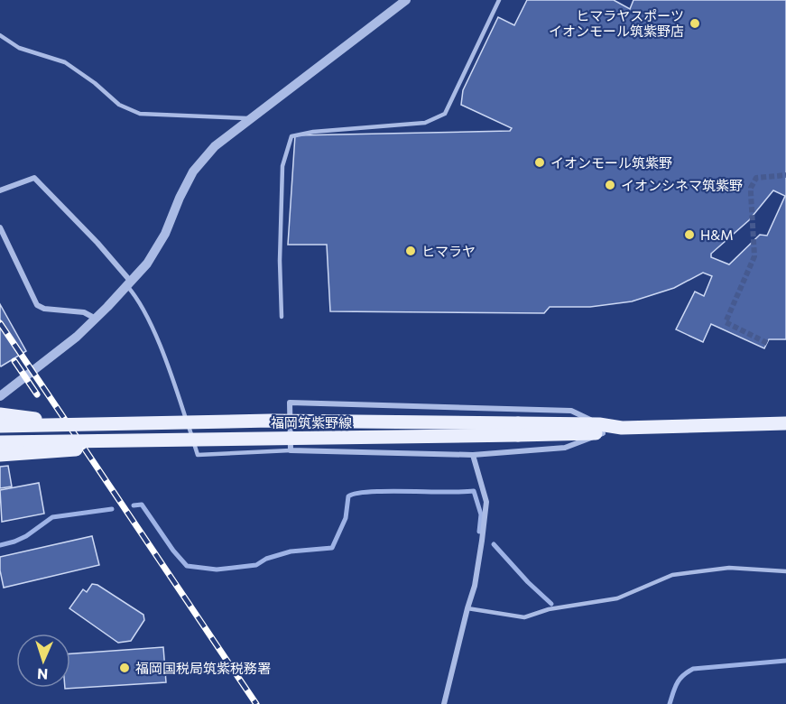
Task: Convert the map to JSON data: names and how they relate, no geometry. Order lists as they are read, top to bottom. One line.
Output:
{"streets":{"main road":["福岡筑紫野線"]},"places":["ヒマラヤスポーツ イオンモール筑紫野店","イオンモール筑紫野","イオンシネマ筑紫野","H&M","ヒマラヤ","福岡国税局筑紫税務署"],"north":"bottom"}
